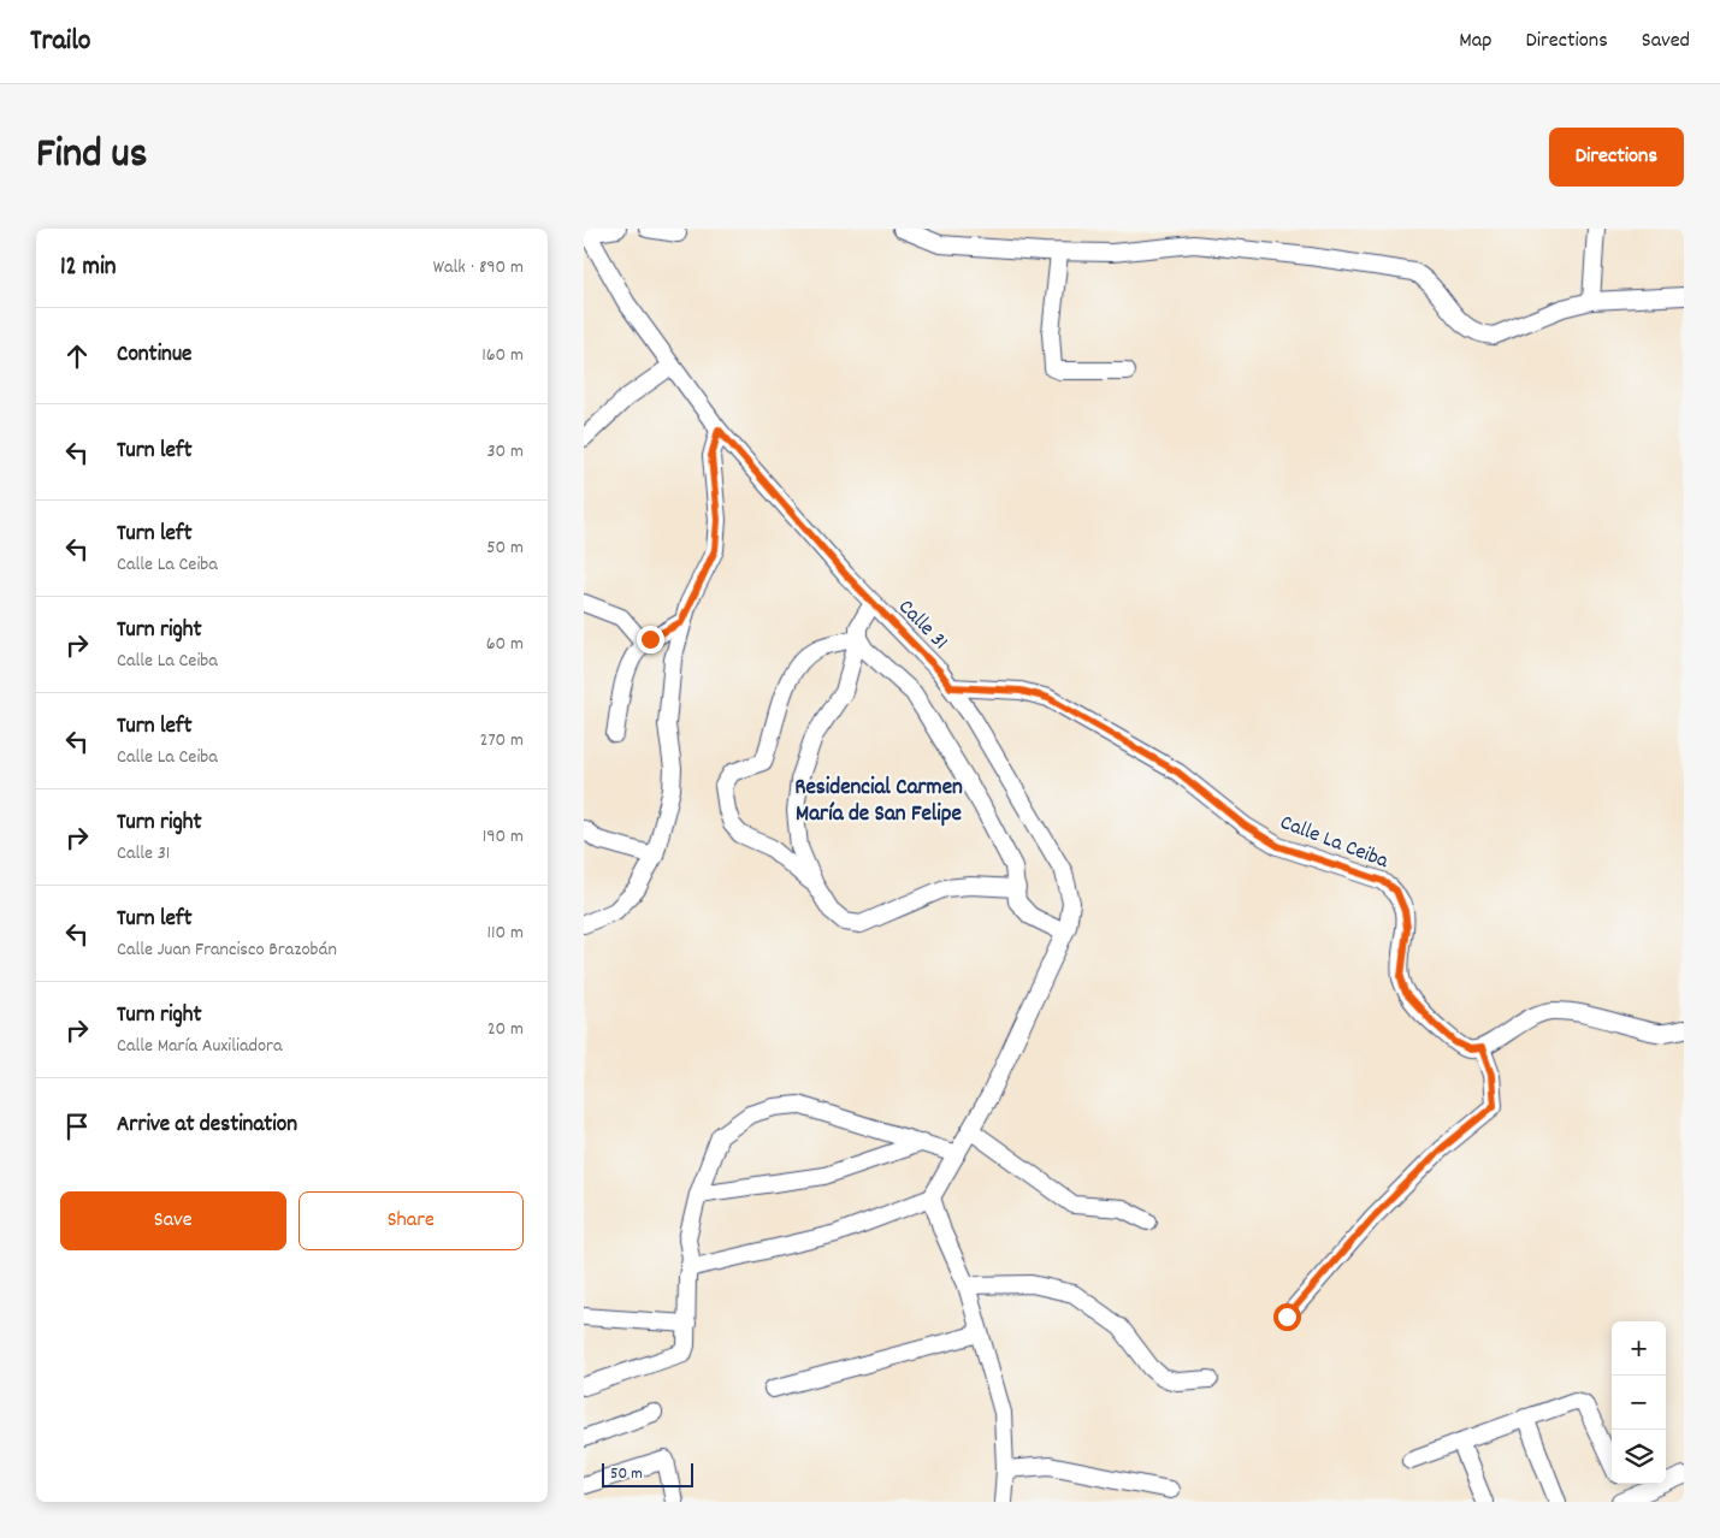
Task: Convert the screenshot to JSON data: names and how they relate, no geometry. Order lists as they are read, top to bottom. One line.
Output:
{"streets":{"street":["Calle 31","Calle La Ceiba"]},"crossings":[["Calle 31","Calle La Ceiba"]],"districts":["Residencial Carmen María de San Felipe"],"scale_bar":"50 m","page":{"header":"Trailo","nav":["Map","Directions","Saved"],"title":"Find us","buttons":["Directions",["Save","Share"]],"heading":["12 min","Walk · 890 m"],"list":[["Continue","160 m"],["Turn left","30 m"],["Turn left","Calle La Ceiba","50 m"],["Turn right","Calle La Ceiba","60 m"],["Turn left","Calle La Ceiba","270 m"],["Turn right","Calle 31","190 m"],["Turn left","Calle Juan Francisco Brazobán","110 m"],["Turn right","Calle María Auxiliadora","20 m"],"Arrive at destination"],"map_buttons":["+","−"],"scale":"50 m"}}
